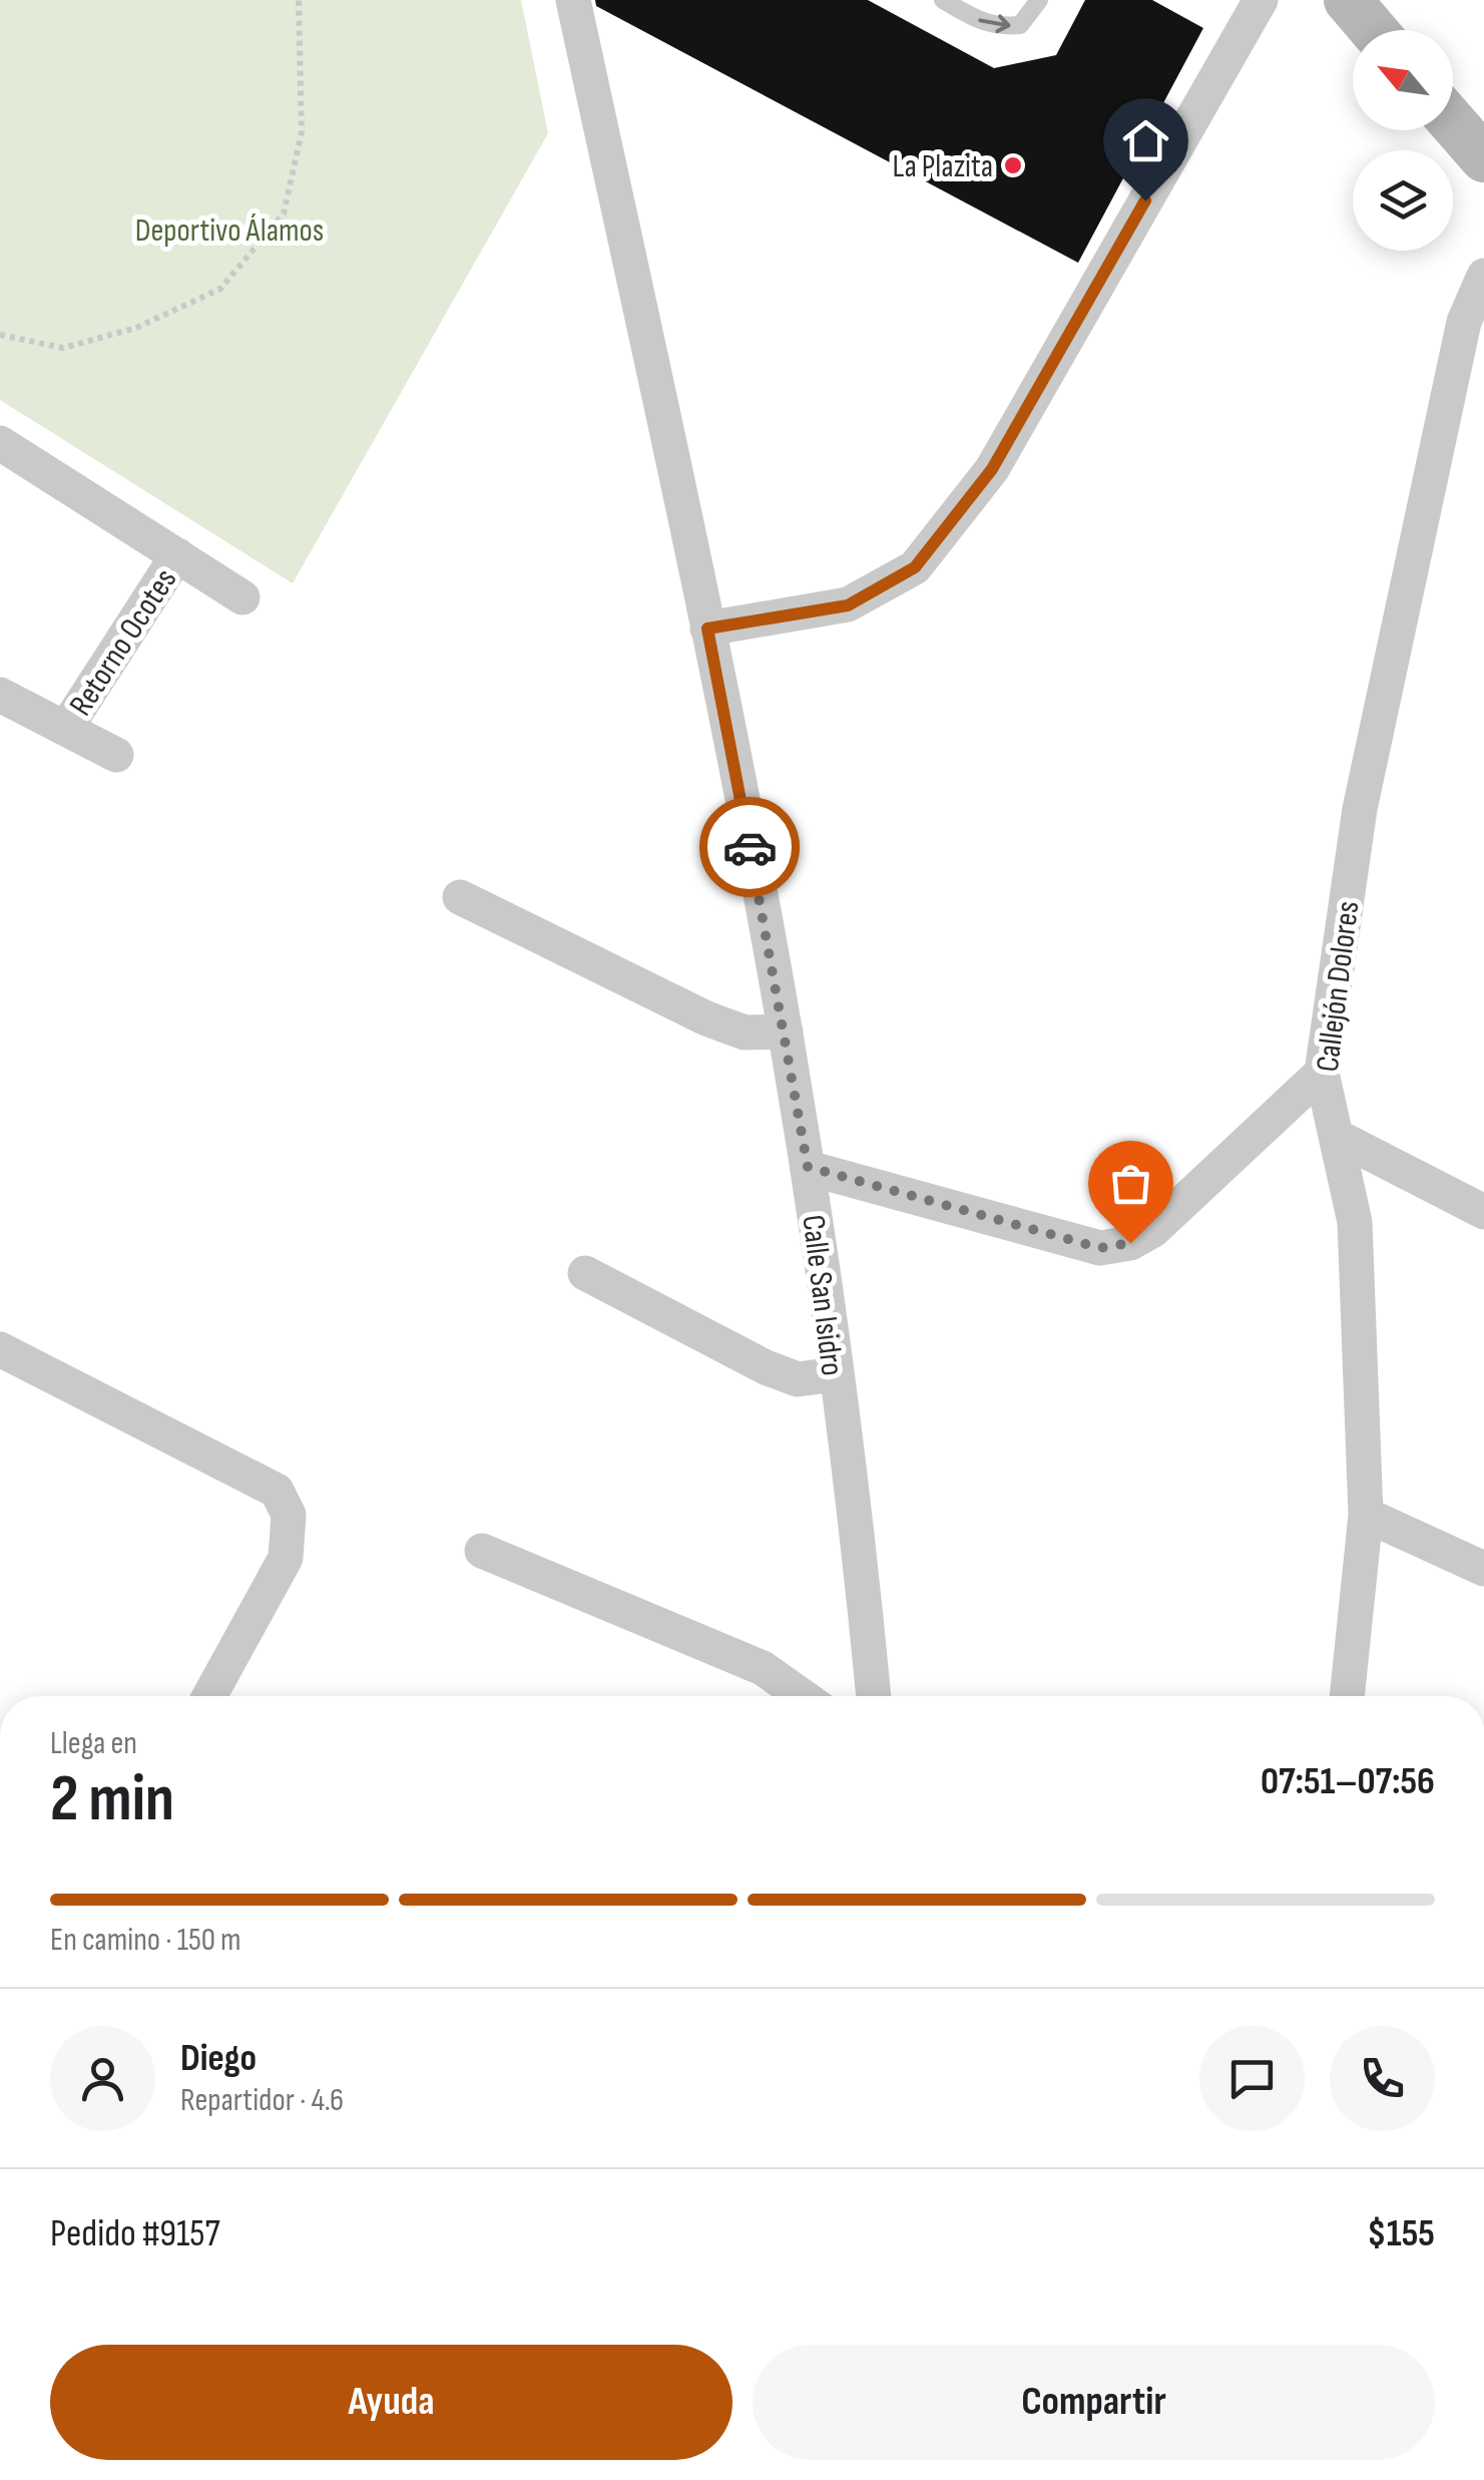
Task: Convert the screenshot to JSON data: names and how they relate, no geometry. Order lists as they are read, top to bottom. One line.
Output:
{"streets":{"street":["Retorno Ocotes","Callejón Dolores","Calle San Isidro"]},"parks":["Deportivo Álamos"],"places":["La Plazita"],"north":"top left","page":{"heading":["2 min","Llega en","07:51–07:56"],"panel":["Diego","Repartidor · 4.6","Pedido #9157","$155"],"bar":"En camino · 150 m","buttons":["Ayuda","Compartir"]}}
